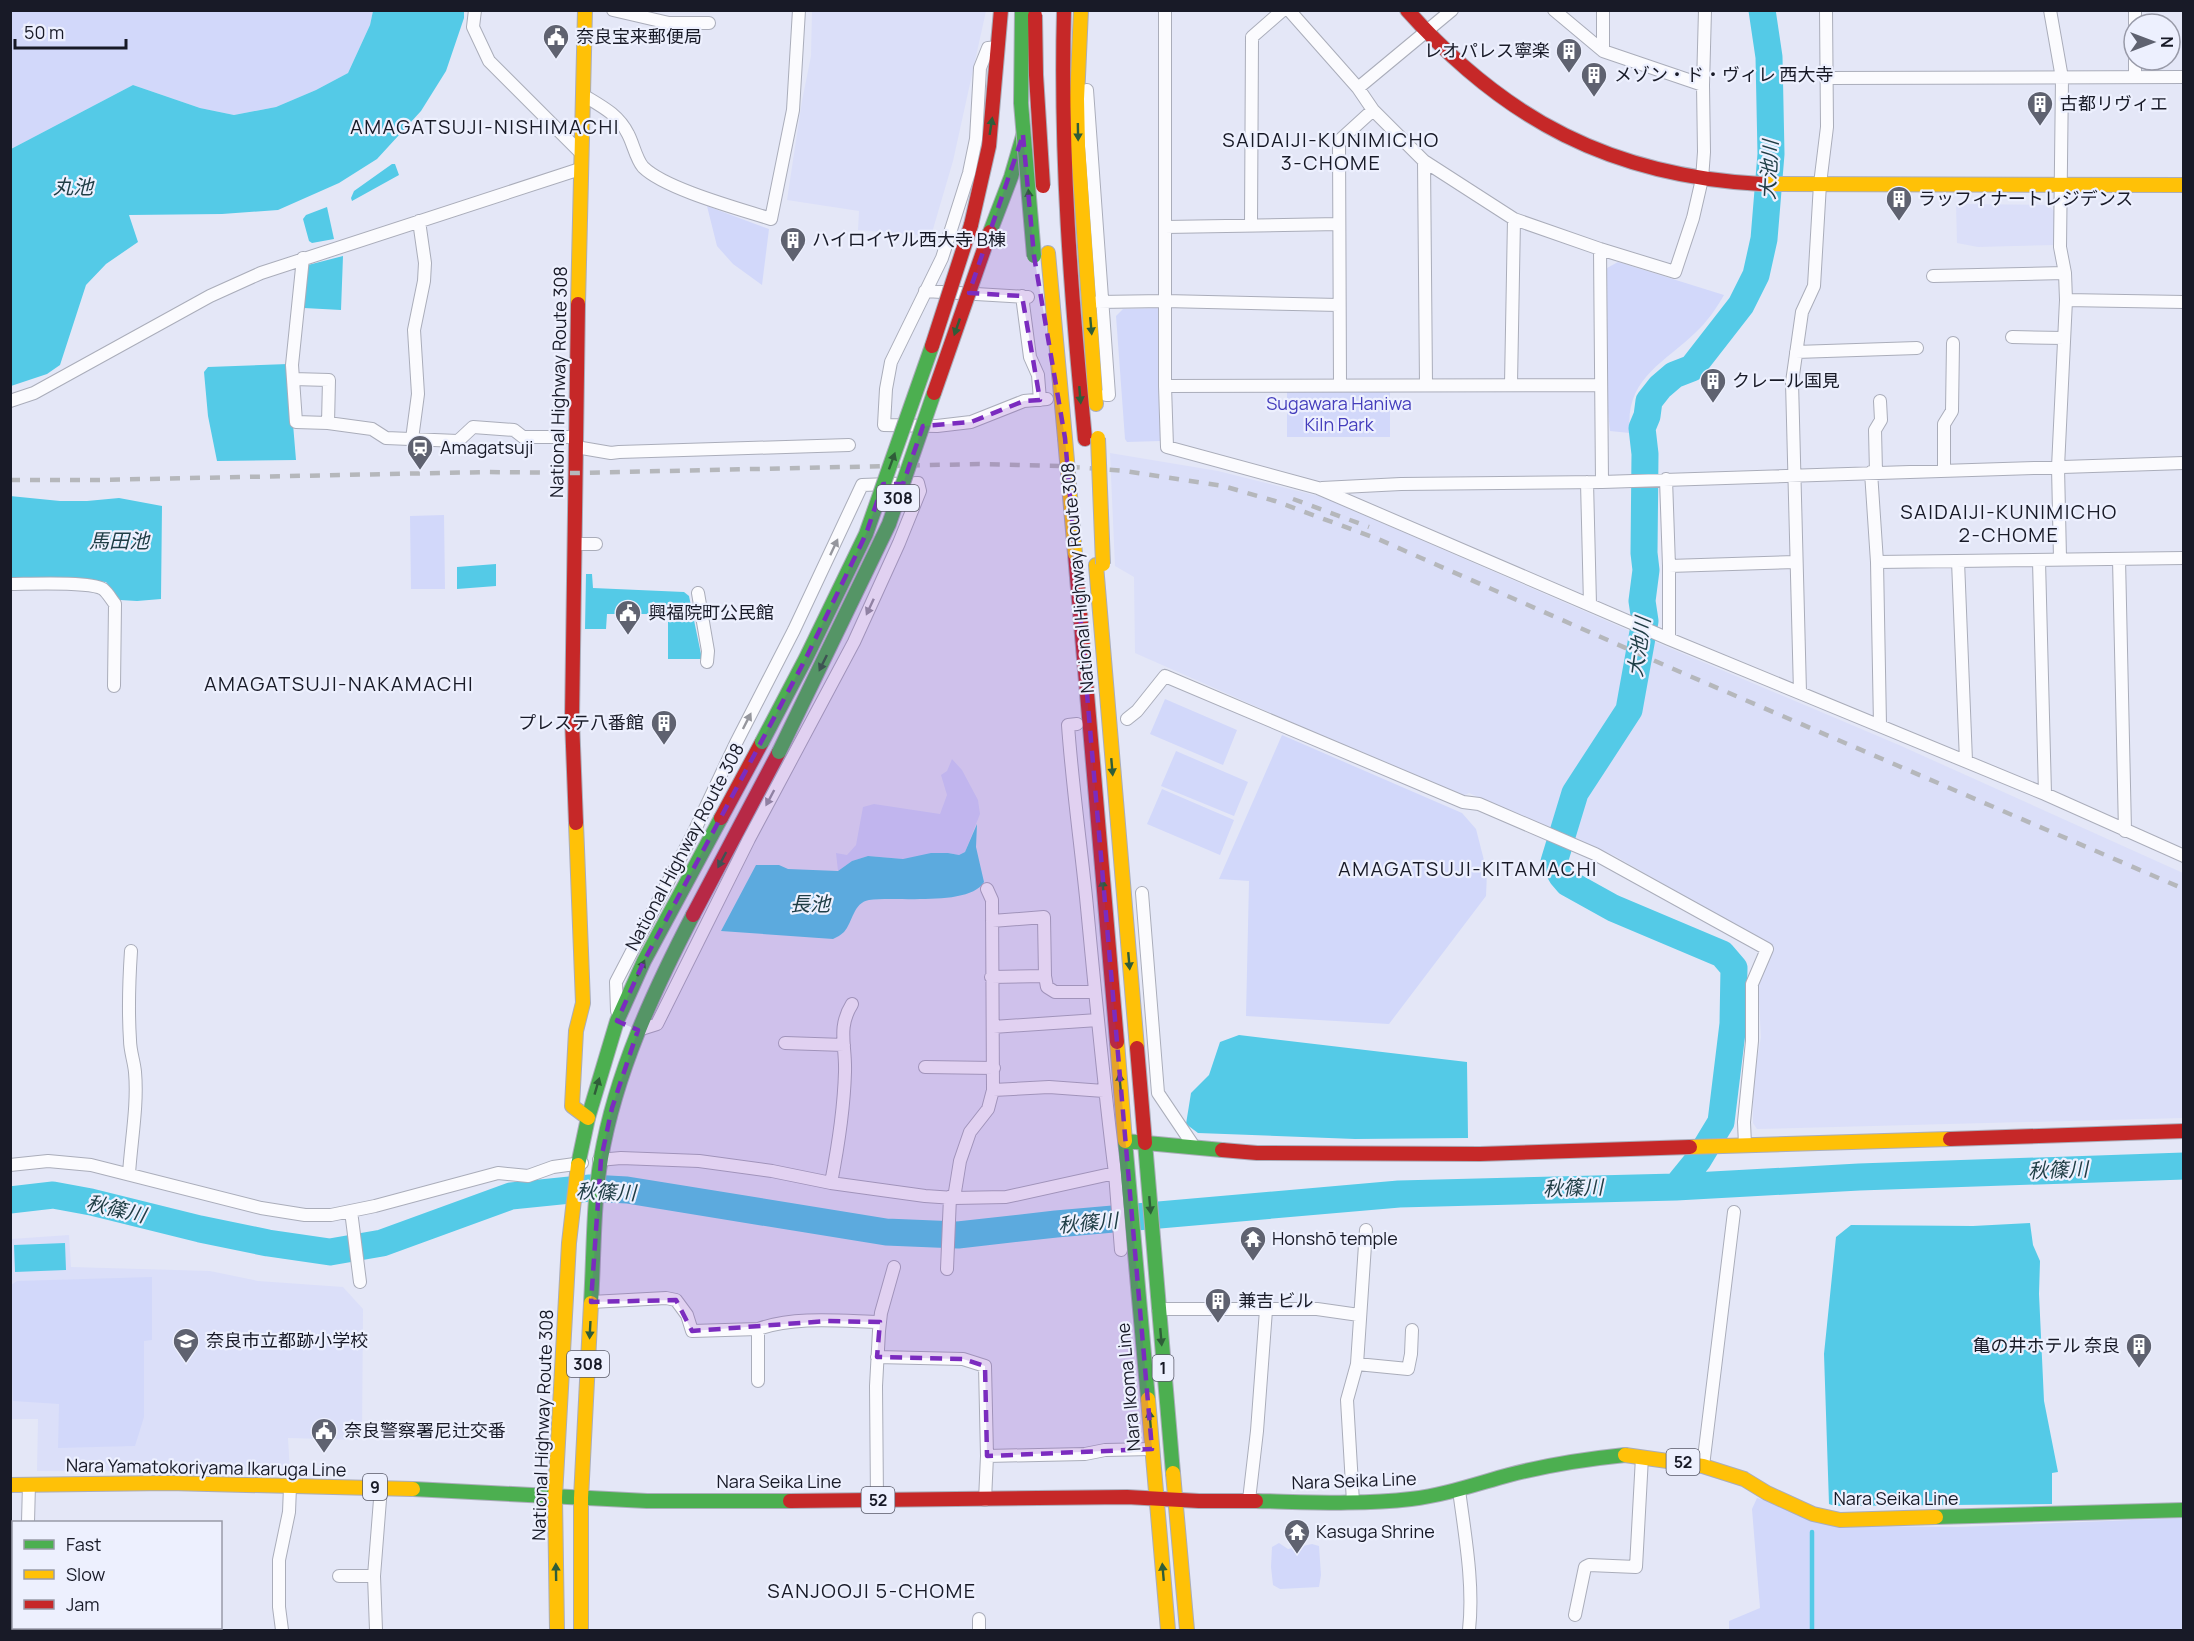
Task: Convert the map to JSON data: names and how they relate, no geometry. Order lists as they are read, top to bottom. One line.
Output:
{"streets":{"main road":["National Highway Route 308","308","1","Nara Ikoma Line","52","Nara Yamatokoriyama Ikaruga Line","Nara Seika Line","9"]},"crossings":[["National Highway Route 308","Nara Ikoma Line"],["National Highway Route 308","Nara Yamatokoriyama Ikaruga Line"],["308","Nara Yamatokoriyama Ikaruga Line"],["308","Nara Seika Line"],["Nara Ikoma Line","Nara Seika Line"],["Nara Yamatokoriyama Ikaruga Line","Nara Seika Line"]],"districts":["AMAGATSUJI-NISHIMACHI","SAIDAIJI-KUNIMICHO 3-CHOME","SAIDAIJI-KUNIMICHO 2-CHOME","AMAGATSUJI-NAKAMACHI","AMAGATSUJI-KITAMACHI","SANJOOJI 5-CHOME"],"water":["大池川","丸池","馬田池","長池","秋篠川"],"parks":["Sugawara Haniwa Kiln Park"],"places":{"public building":["奈良宝来郵便局","興福院町公民館","奈良警察署尼辻交番"],"building":["レオパレス寧楽","メゾン・ド・ヴィレ 西大寺","古都リヴィエ","ラッフィナートレジデンス","ハイロイヤル西大寺 B棟","クレール国見","プレステ八番館","兼吉 ビル","亀の井ホテル 奈良"],"station":["Amagatsuji"],"temple":["Honshō temple","Kasuga Shrine"],"school or university":["奈良市立都跡小学校"]},"legend":["Fast","Slow","Jam"],"scale_bar":"50 m","north":"right"}
